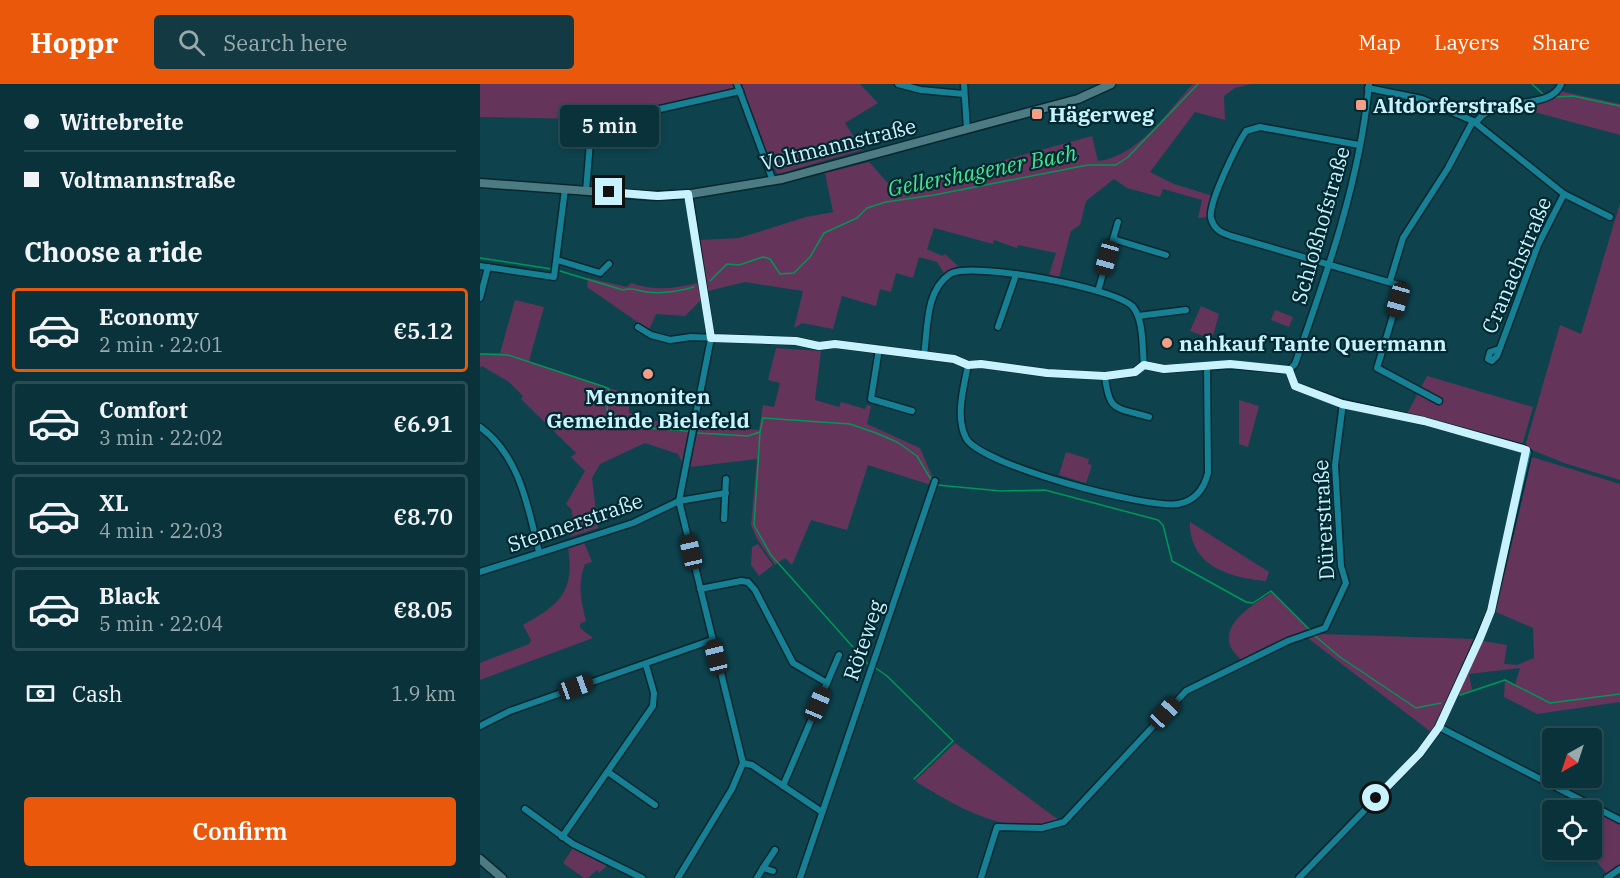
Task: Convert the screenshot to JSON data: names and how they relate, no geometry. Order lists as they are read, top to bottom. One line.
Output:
{"streets":{"street":["Voltmannstraße","Schloßhofstraße","Cranachstraße","Dürerstraße","Stennerstraße","Röteweg"]},"water":["Gellershagener Bach"],"places":{"transit":["Altdorferstraße","Hägerweg"],"other":["nahkauf Tante Quermann","Mennoniten Gemeinde Bielefeld"]},"north":"bottom left","page":{"header":"Hoppr","search":"Search here","nav":["Map","Layers","Share"],"banner":["Wittebreite","Voltmannstraße"],"bubble":"5 min","heading":"Choose a ride","list":[{"name":"Economy","note":"2 min · 22:01","value":"€5.12"},{"name":"Comfort","note":"3 min · 22:02","value":"€6.91"},{"name":"XL","note":"4 min · 22:03","value":"€8.70"},{"name":"Black","note":"5 min · 22:04","value":"€8.05"}],"pay":["Cash","1.9 km"],"buttons":"Confirm"}}
